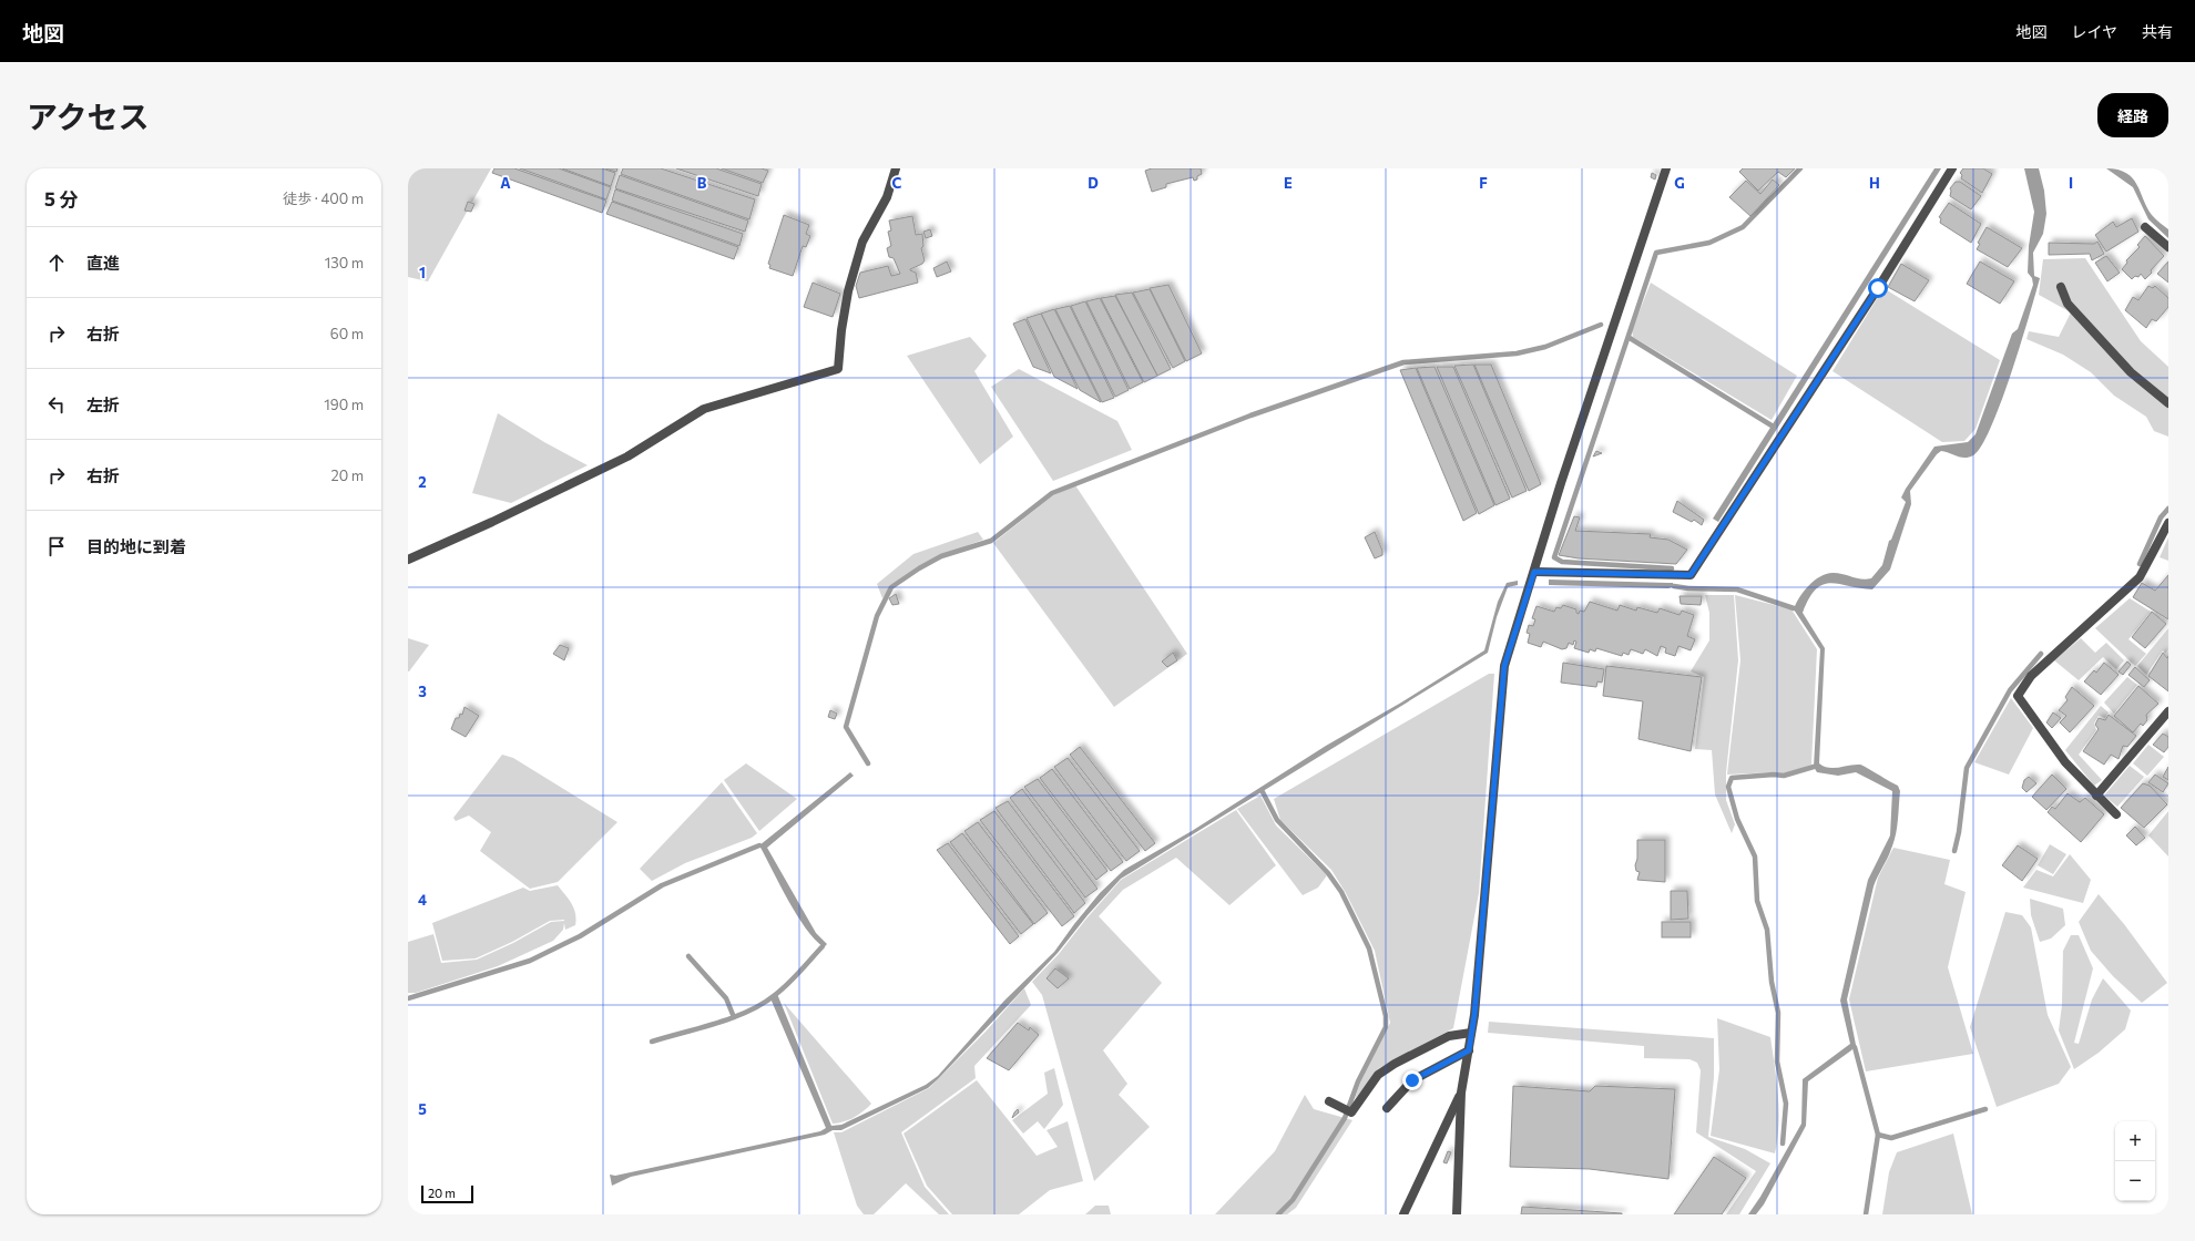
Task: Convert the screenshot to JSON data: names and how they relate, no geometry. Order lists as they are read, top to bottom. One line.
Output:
{"scale_bar":"20 m","page":{"header":"地図","nav":["地図","レイヤ","共有"],"title":"アクセス","buttons":"経路","heading":["5 分","徒歩 · 400 m"],"list":[["直進","130 m"],["右折","60 m"],["左折","190 m"],["右折","20 m"],"目的地に到着"],"map_buttons":["+","−"],"scale":"20 m"},"grid":{"columns":["A","B","C","D","E","F","G","H","I"],"rows":["1","2","3","4","5"]}}
